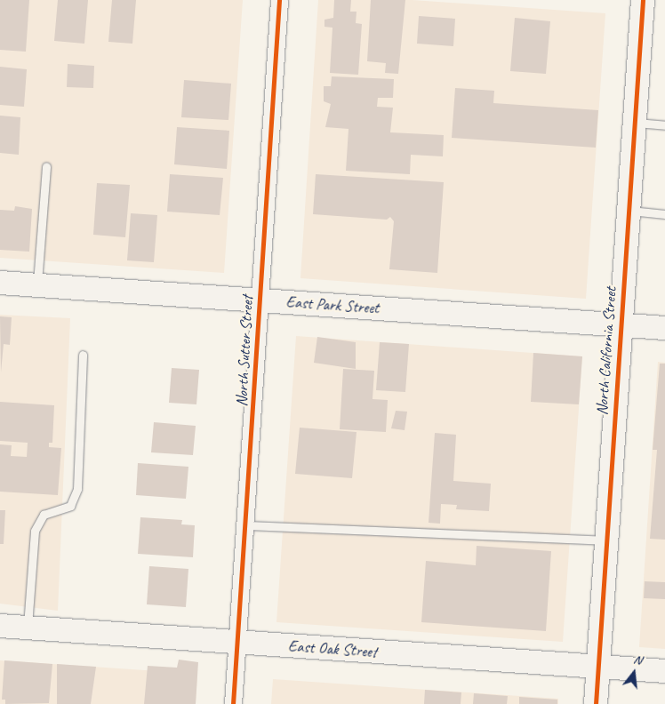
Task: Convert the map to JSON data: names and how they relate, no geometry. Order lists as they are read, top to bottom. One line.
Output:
{"streets":{"street":["East Park Street","North Sutter Street","North California Street","East Oak Street"]},"crossings":[["East Park Street","North Sutter Street"],["East Park Street","North California Street"],["North Sutter Street","East Oak Street"],["North California Street","East Oak Street"]],"north":"top"}
